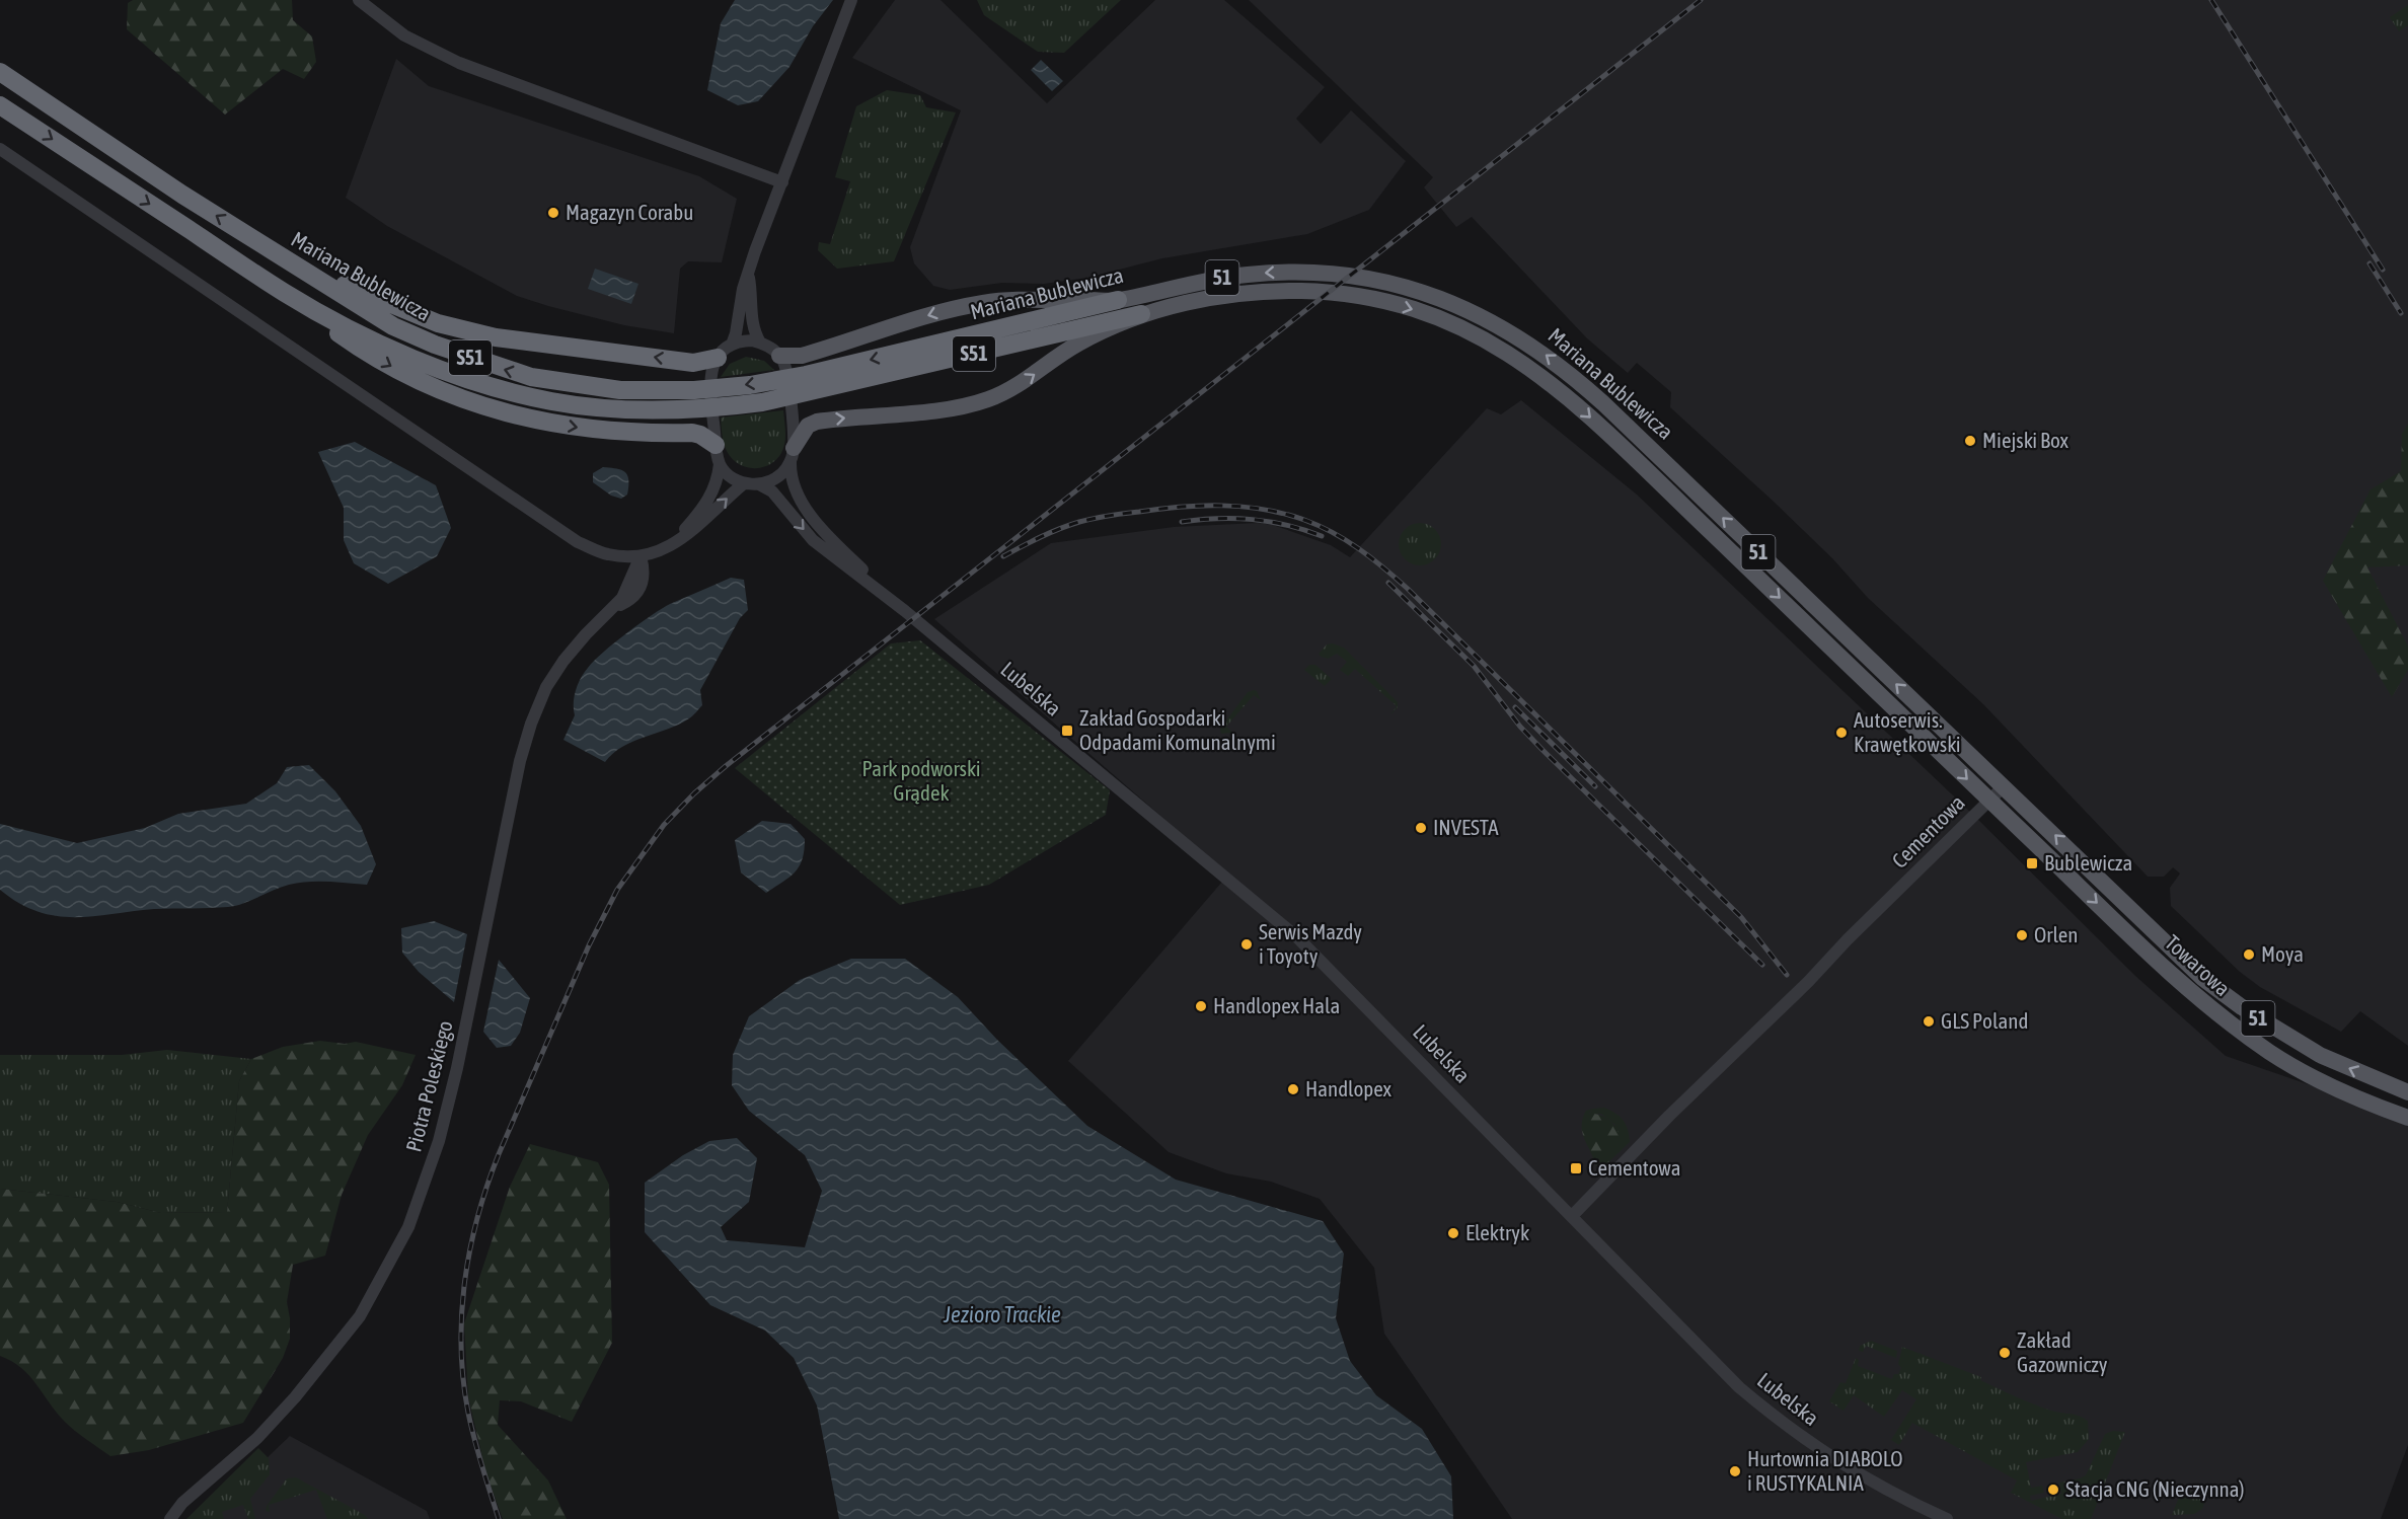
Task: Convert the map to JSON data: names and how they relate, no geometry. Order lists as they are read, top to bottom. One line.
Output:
{"streets":{"highway":["Mariana Bublewicza","S51"],"main road":["51","Towarowa"],"street":["Lubelska","Cementowa","Piotra Poleskiego"]},"crossings":[["Mariana Bublewicza","Cementowa"],["Mariana Bublewicza","Towarowa"],["Lubelska","Cementowa"],["Cementowa","Towarowa"]],"water":["Jezioro Trackie"],"parks":["Park podworski Grądek"],"places":{"other":["Magazyn Corabu","Miejski Box","Autoserwis. Krawętkowski","INVESTA","Orlen","Serwis Mazdy i Toyoty","Moya","Handlopex Hala","GLS Poland","Handlopex","Elektryk","Zakład Gazowniczy","Hurtownia DIABOLO i RUSTYKALNIA","Stacja CNG (Nieczynna)"],"transit":["Zakład Gospodarki Odpadami Komunalnymi","Bublewicza","Cementowa"]}}
